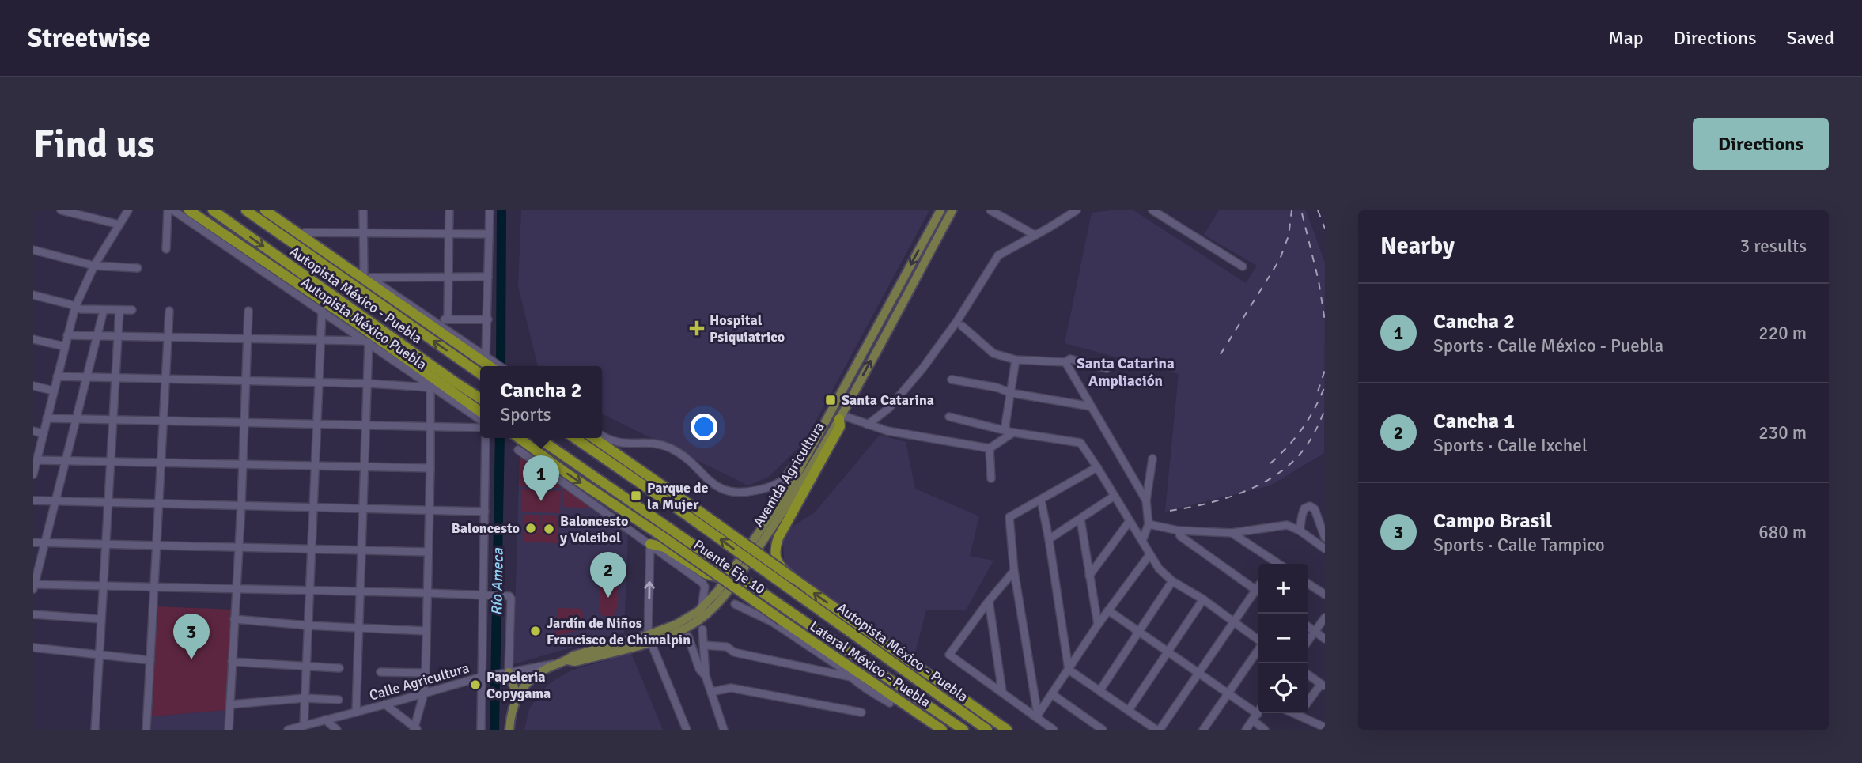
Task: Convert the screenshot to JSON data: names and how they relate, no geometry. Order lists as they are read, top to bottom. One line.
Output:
{"streets":{"highway":["Autopista México - Puebla","Autopista México Puebla","Puente Eje 10","Lateral México - Puebla"],"main road":["Avenida Agricultura"],"street":["Calle Agricultura"]},"crossings":[["Autopista México - Puebla","Puente Eje 10"],["Avenida Agricultura","Calle Agricultura"],["Puente Eje 10","Lateral México - Puebla"]],"districts":["Santa Catarina Ampliación"],"water":["Río Ameca"],"places":{"health":["Hospital Psiquiatrico"],"transit":["Santa Catarina","Parque de la Mujer"],"other":["Baloncesto","Baloncesto y Voleibol","Jardín de Niños Francisco de Chimalpin","Papeleria Copygama"]},"page":{"header":"Streetwise","nav":["Map","Directions","Saved"],"buttons":"Directions","title":"Find us","heading":["Nearby","3 results"],"list":[{"mark":"1","name":"Cancha 2","note":"Sports · Calle México - Puebla","value":"220 m"},{"mark":"2","name":"Cancha 1","note":"Sports · Calle Ixchel","value":"230 m"},{"mark":"3","name":"Campo Brasil","note":"Sports · Calle Tampico","value":"680 m"}],"popup":["Cancha 2","Sports"],"pins":["1","2","3"],"map_buttons":["+","−"]}}
